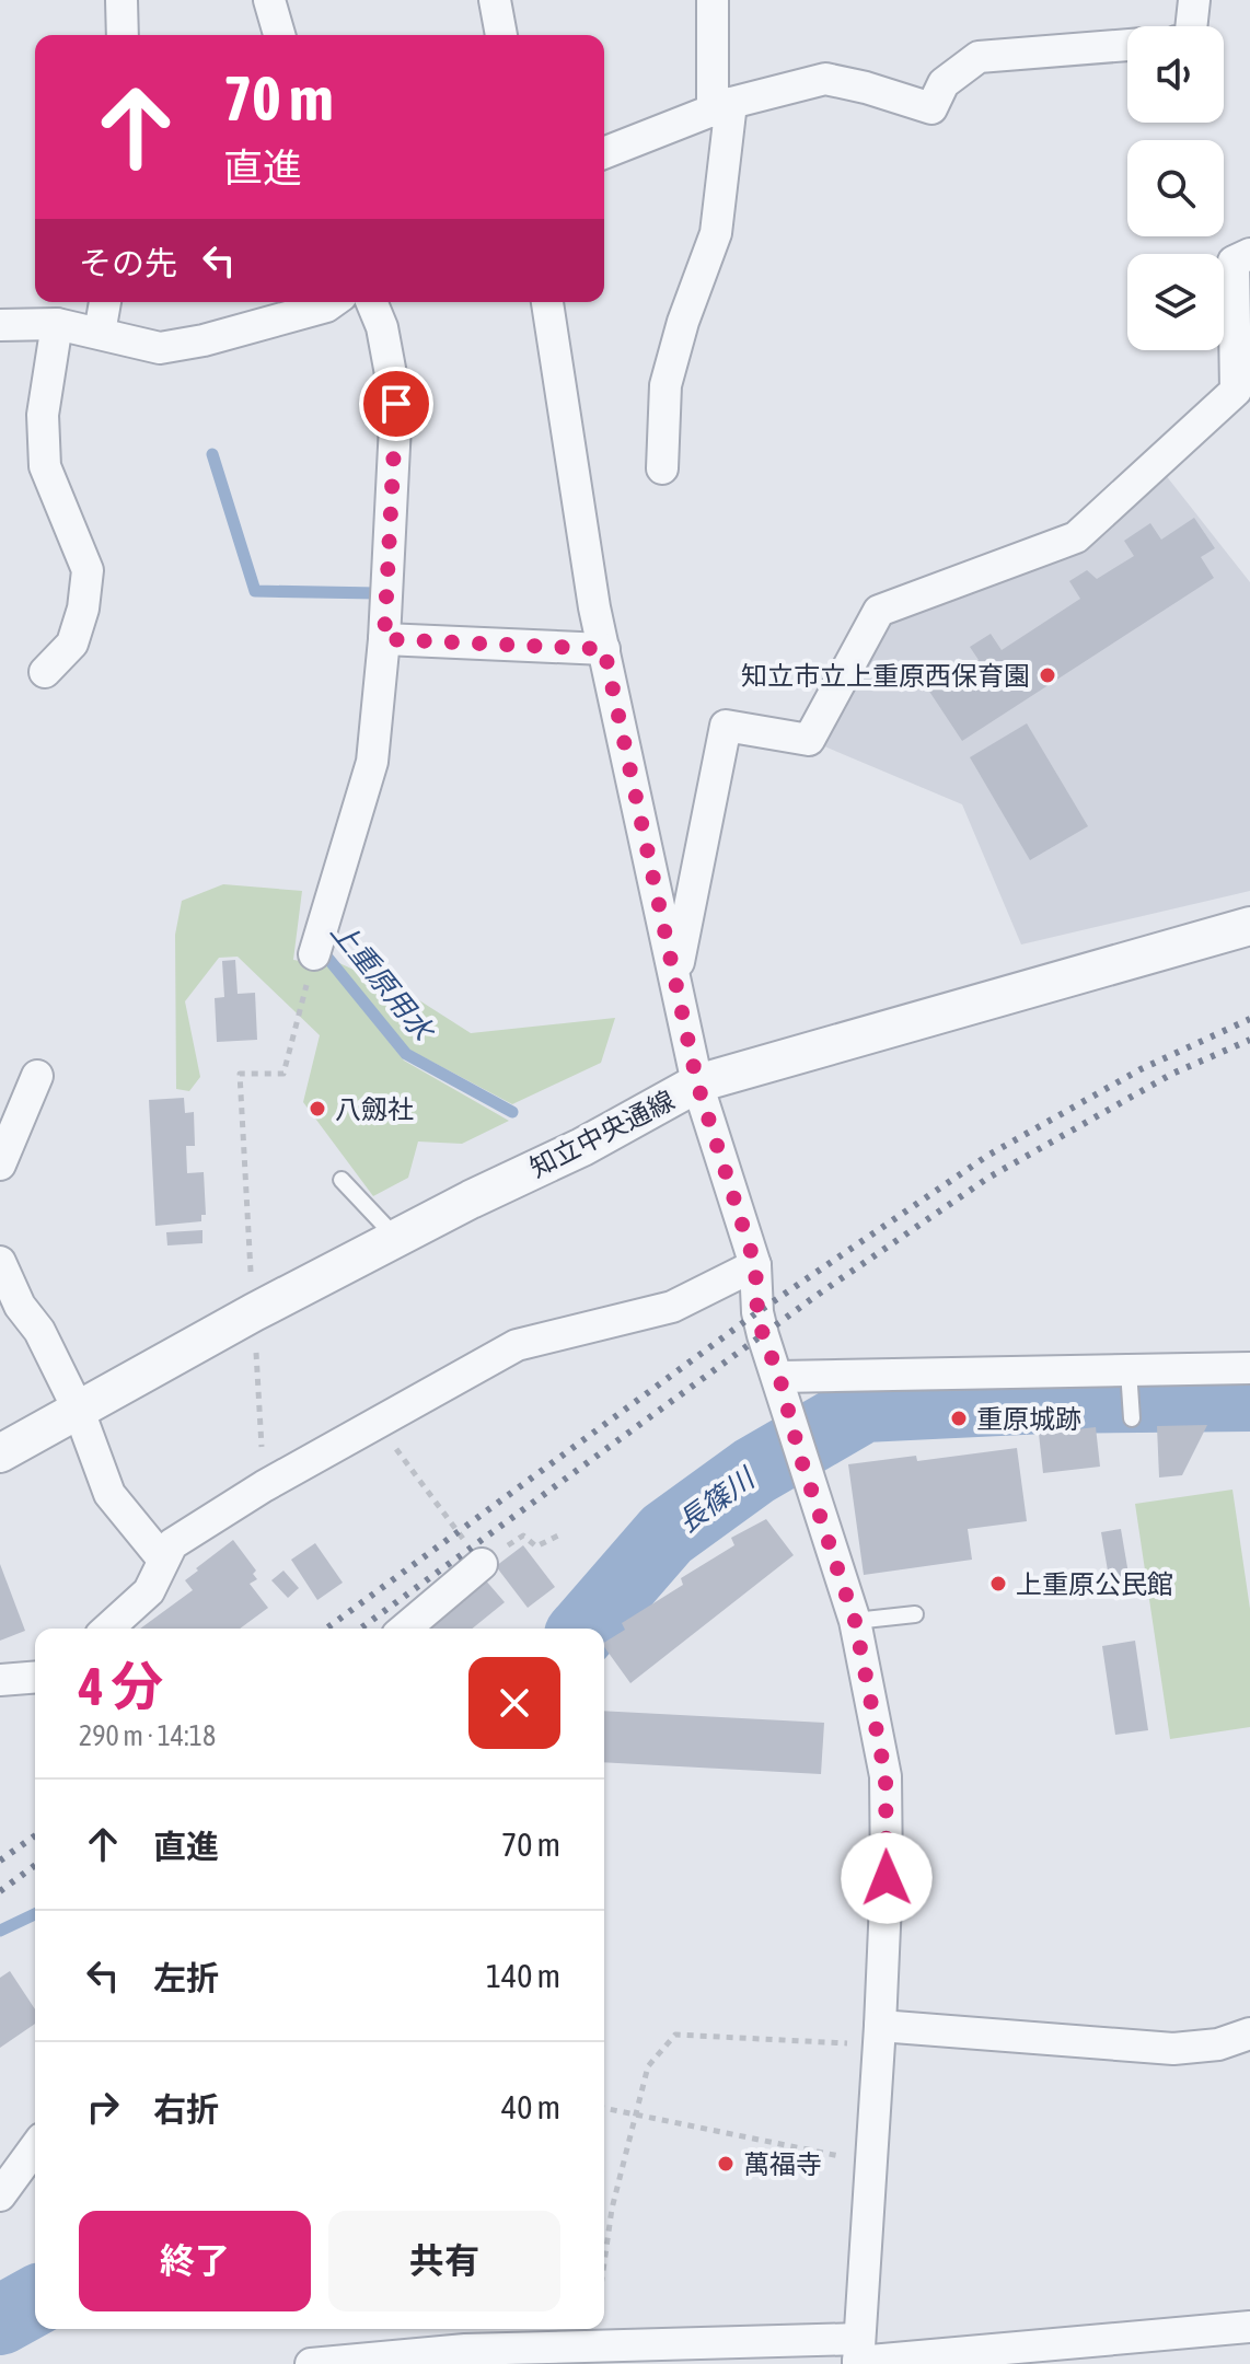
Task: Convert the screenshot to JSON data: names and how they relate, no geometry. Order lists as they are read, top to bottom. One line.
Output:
{"streets":{"street":["知立中央通線"]},"water":["上重原用水","長篠川"],"places":["知立市立上重原西保育園","八劔社","重原城跡","上重原公民館","萬福寺"],"page":{"turn":["70 m","直進"],"then":"その先","heading":["4 分","290 m · 14:18"],"list":[{"name":"直進","value":"70 m"},{"name":"左折","value":"140 m"},{"name":"右折","value":"40 m"}],"buttons":["終了","共有"]}}
